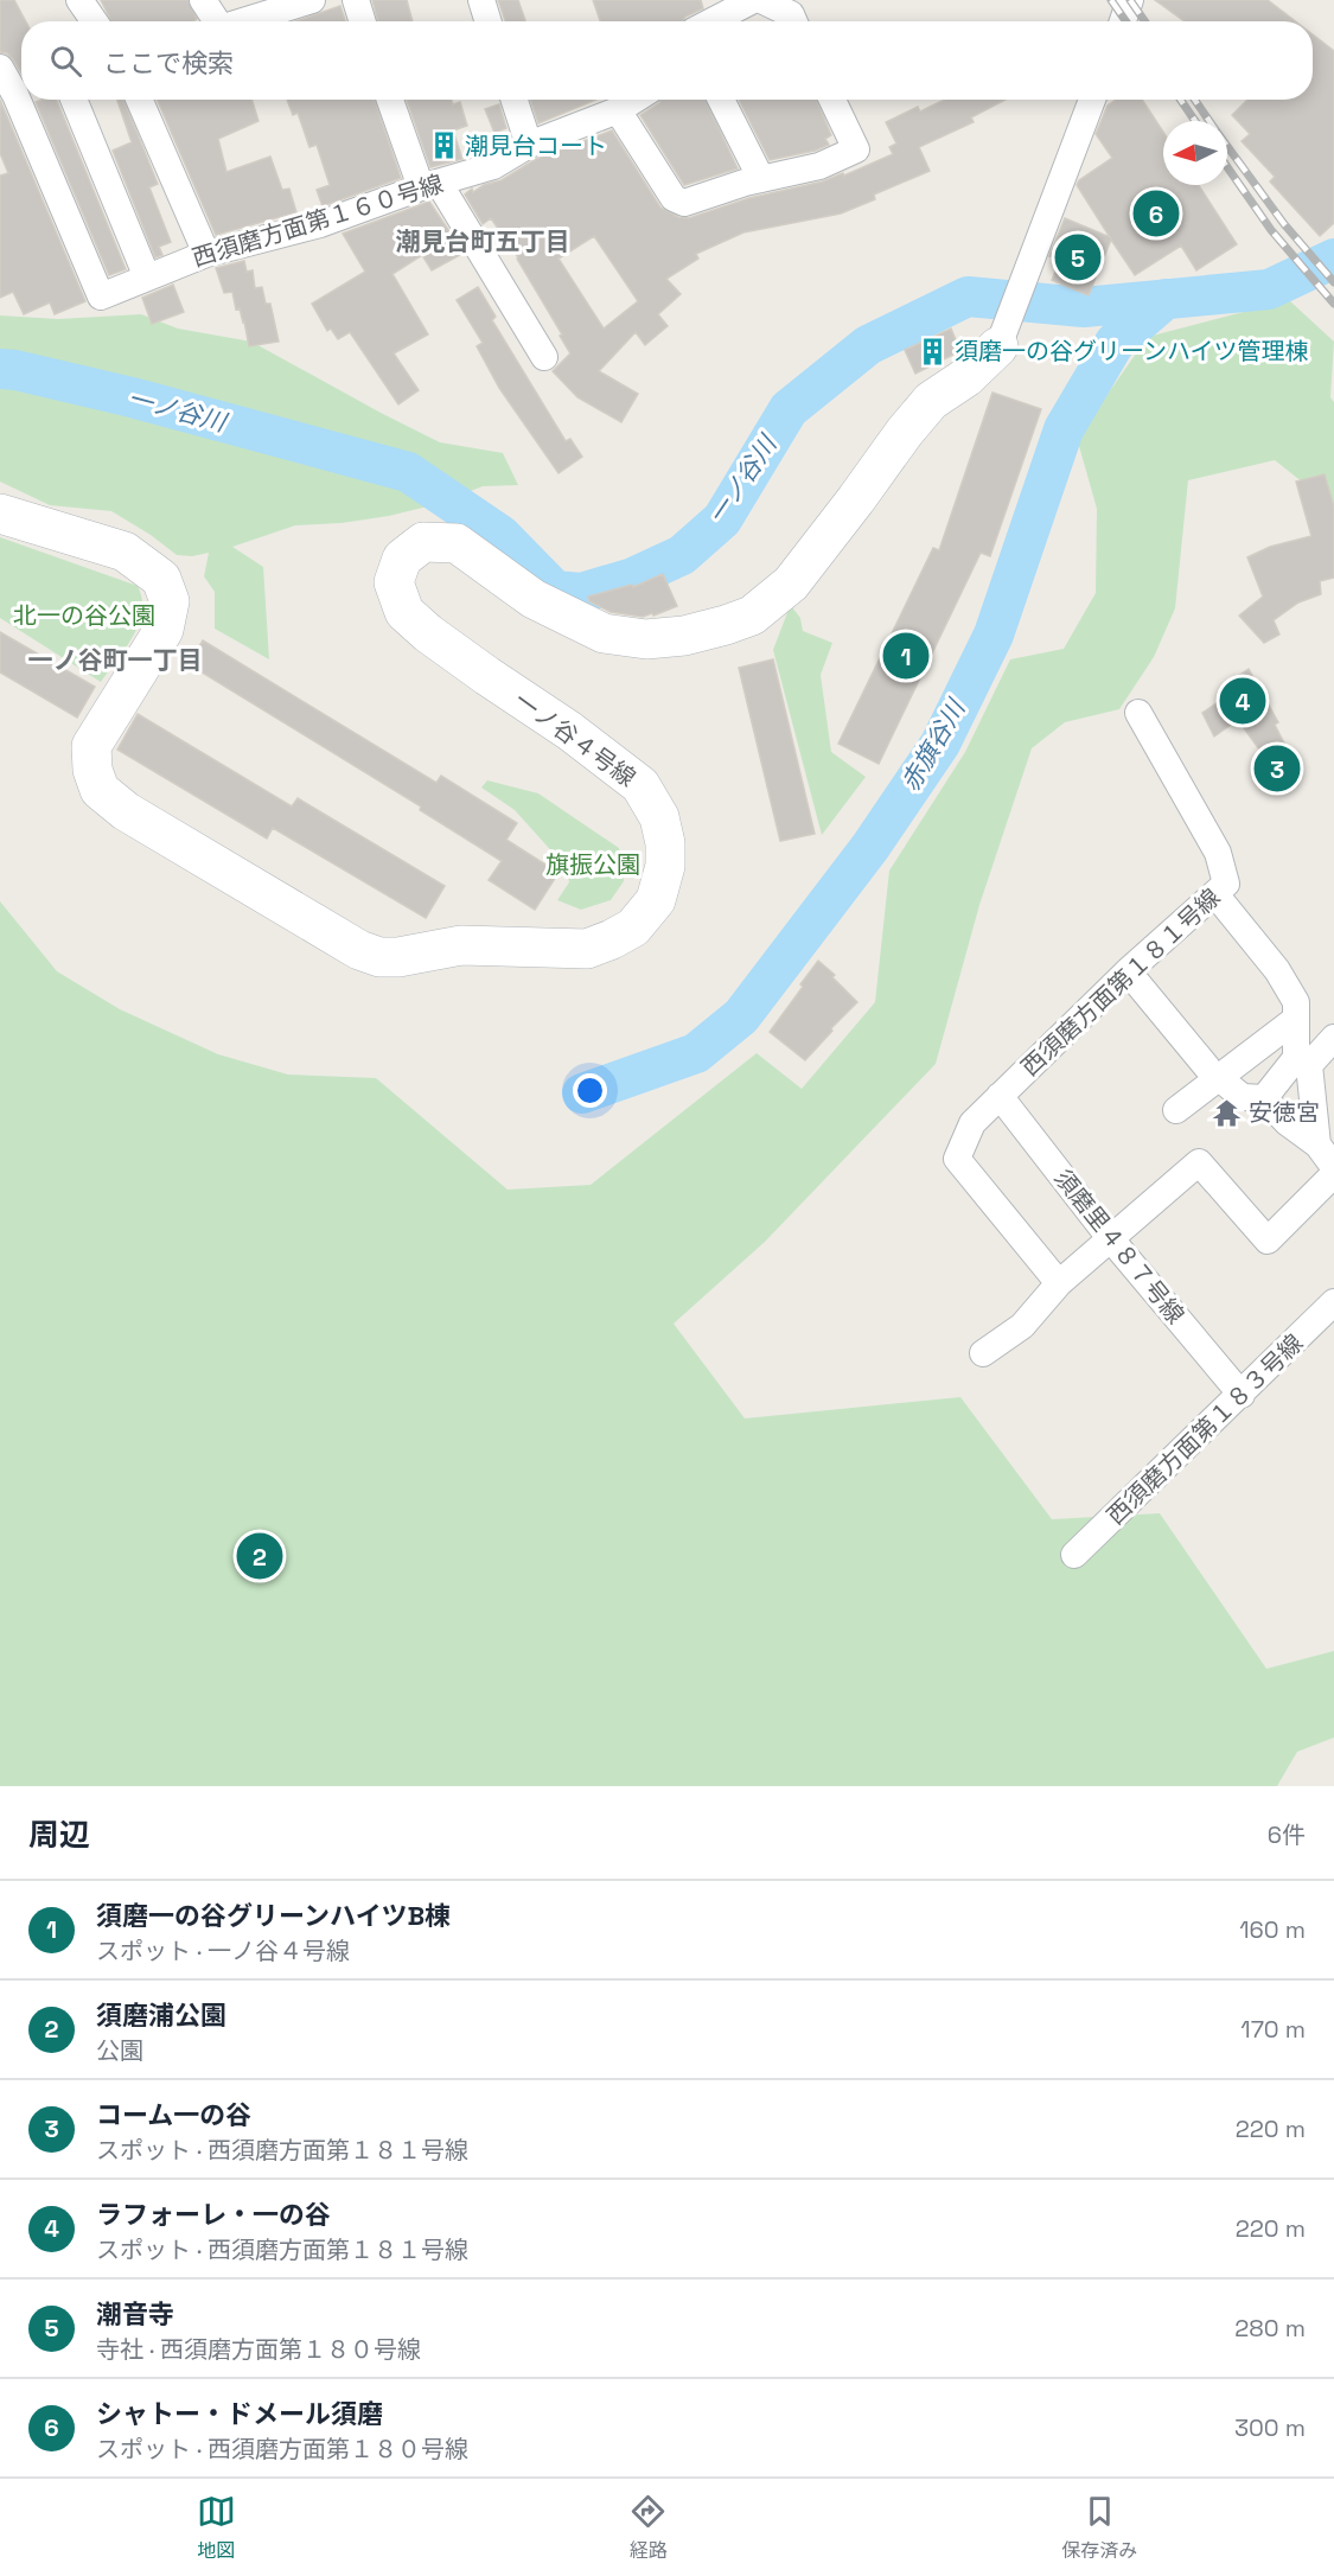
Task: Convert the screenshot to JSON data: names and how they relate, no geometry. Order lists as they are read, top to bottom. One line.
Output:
{"streets":{"street":["西須磨方面第１６０号線","一ノ谷４号線","西須磨方面第１８１号線","須磨里４８７号線","西須磨方面第１８３号線"]},"crossings":[["西須磨方面第１８１号線","須磨里４８７号線"],["須磨里４８７号線","西須磨方面第１８３号線"]],"districts":["潮見台町五丁目","一ノ谷町一丁目"],"water":["一ノ谷川","赤旗谷川"],"parks":["北一の谷公園","旗振公園"],"places":{"building":["潮見台コート","須磨一の谷グリーンハイツ管理棟"],"temple":["安徳宮"]},"north":"left","page":{"search":"ここで検索","pins":["6","5","1","4","3","2"],"heading":["周辺","6件"],"list":[{"mark":"1","name":"須磨一の谷グリーンハイツB棟","note":"スポット · 一ノ谷４号線","value":"160 m"},{"mark":"2","name":"須磨浦公園","note":"公園","value":"170 m"},{"mark":"3","name":"コーム一の谷","note":"スポット · 西須磨方面第１８１号線","value":"220 m"},{"mark":"4","name":"ラフォーレ・一の谷","note":"スポット · 西須磨方面第１８１号線","value":"220 m"},{"mark":"5","name":"潮音寺","note":"寺社 · 西須磨方面第１８０号線","value":"280 m"},{"mark":"6","name":"シャトー・ドメール須磨","note":"スポット · 西須磨方面第１８０号線","value":"300 m"}],"nav":["地図","経路","保存済み"]}}
